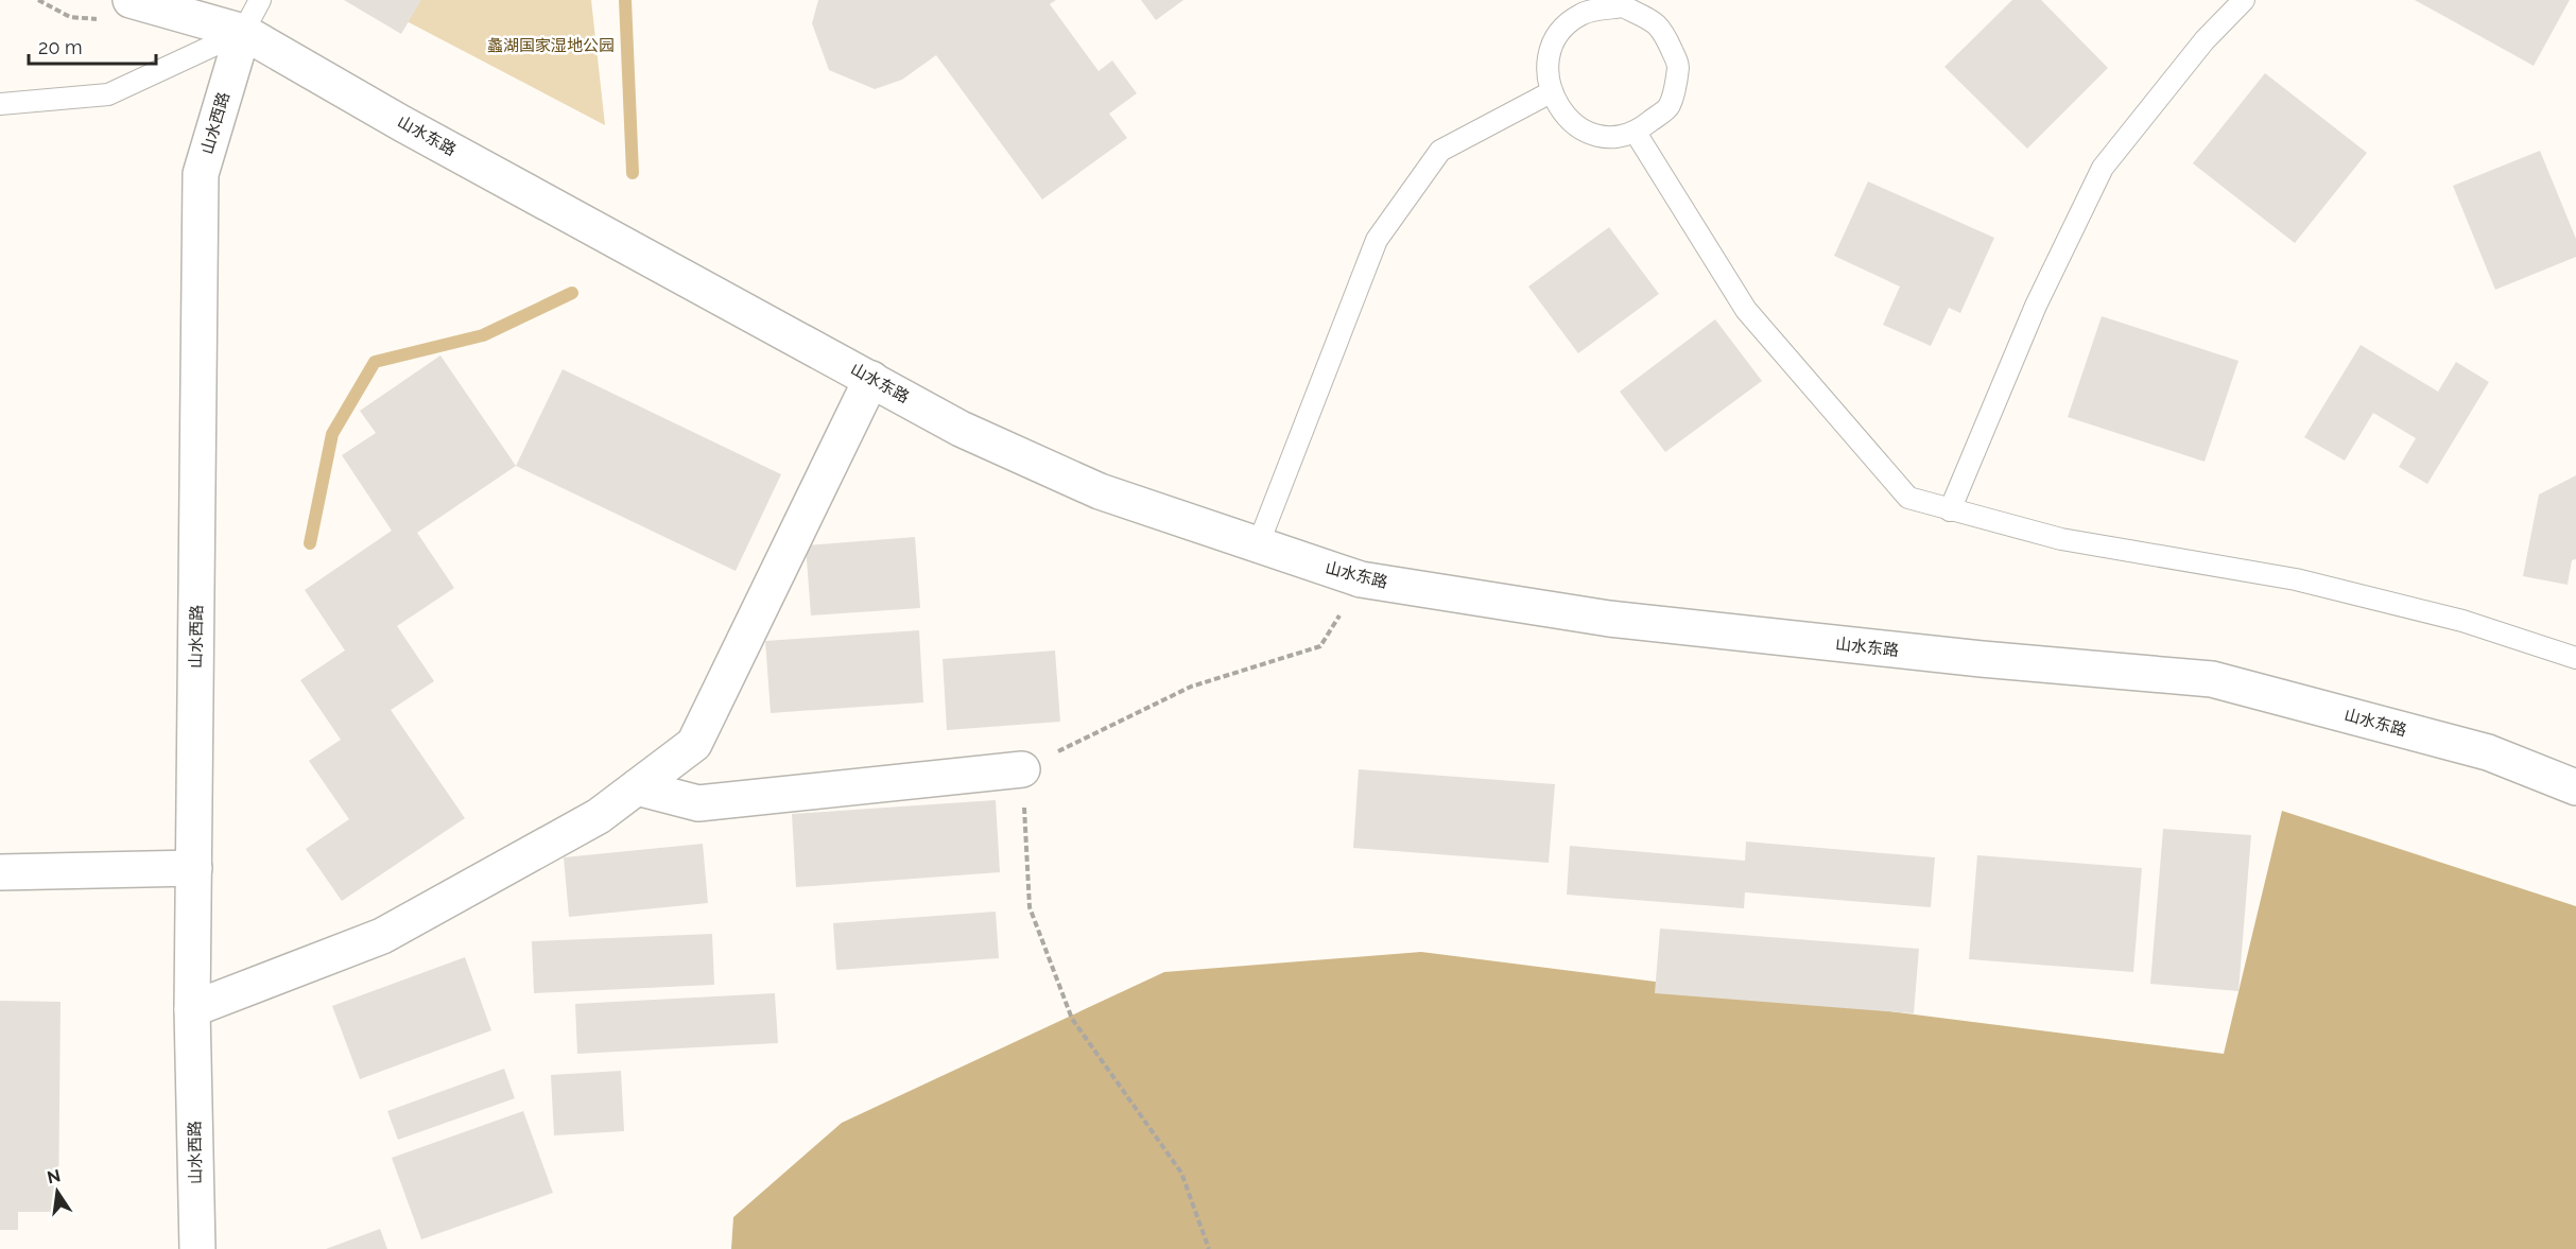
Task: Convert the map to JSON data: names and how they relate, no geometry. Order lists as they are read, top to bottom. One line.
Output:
{"streets":{"main road":["山水西路","山水东路"]},"crossings":[["山水西路","山水东路"]],"parks":["蠡湖国家湿地公园"],"scale_bar":"20 m","north":"top"}
